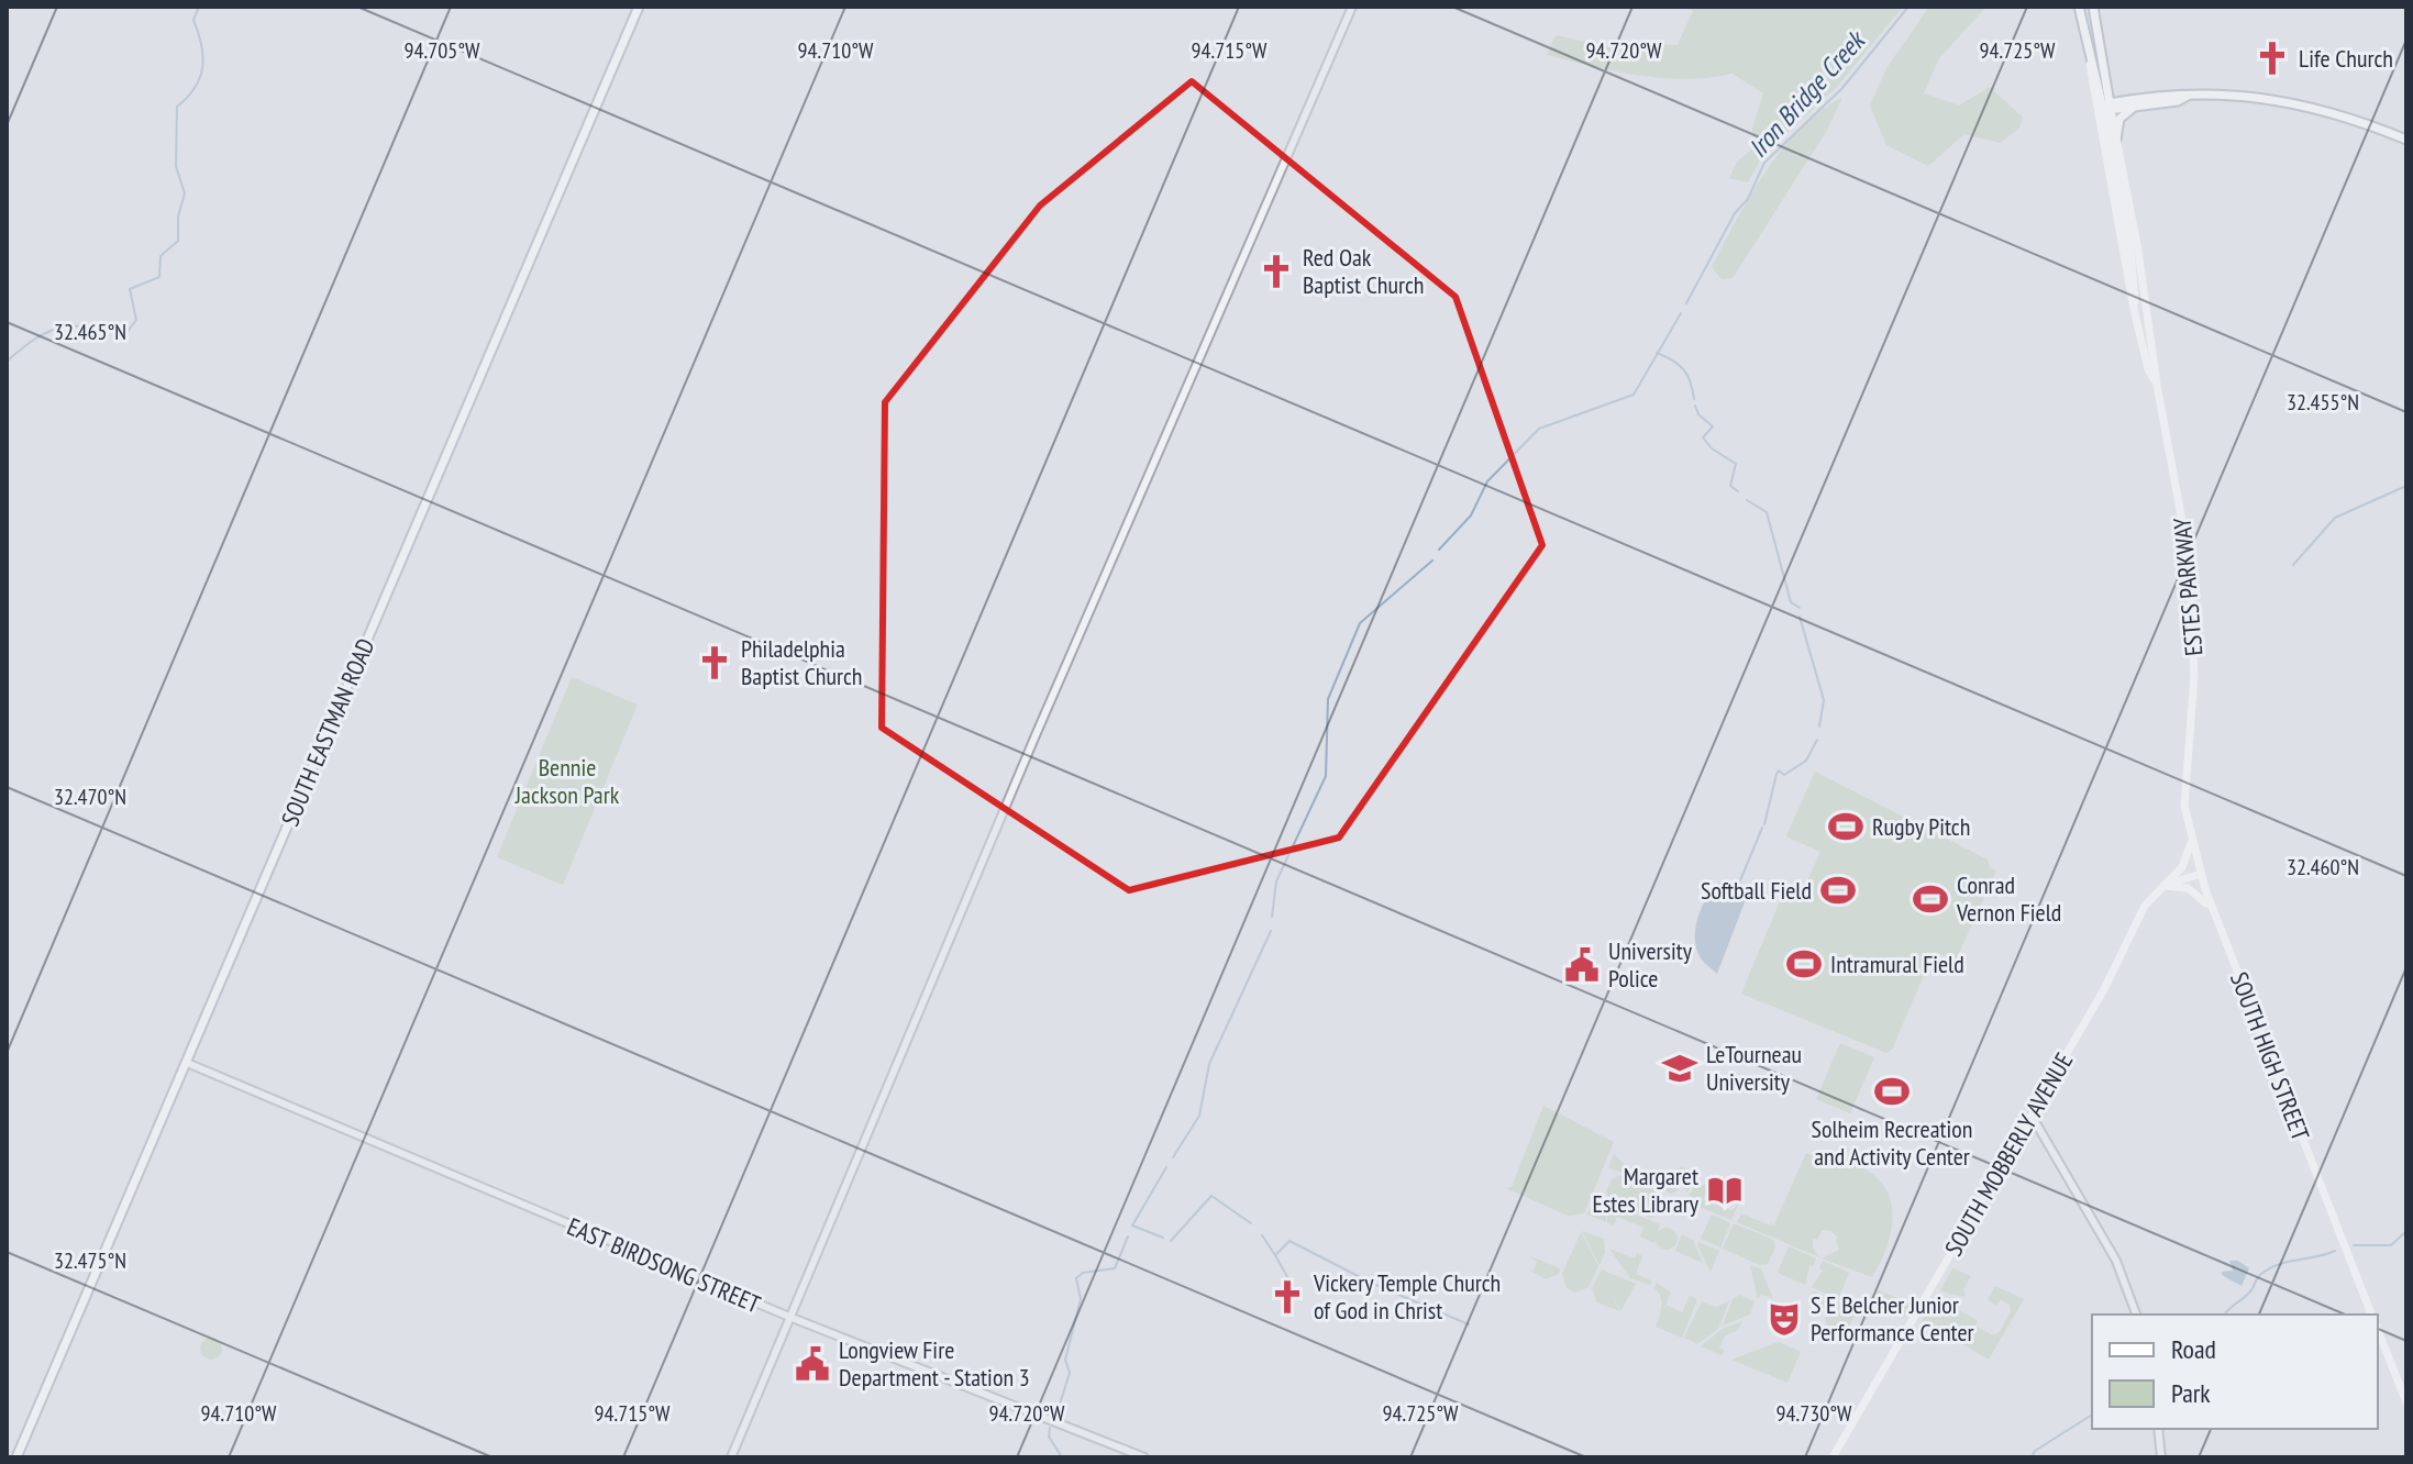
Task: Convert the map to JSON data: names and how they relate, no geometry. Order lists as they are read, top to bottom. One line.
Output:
{"streets":{"main road":["ESTES PARKWAY","SOUTH EASTMAN ROAD","SOUTH HIGH STREET","SOUTH MOBBERLY AVENUE"],"street":["EAST BIRDSONG STREET"]},"crossings":[["ESTES PARKWAY","SOUTH HIGH STREET"],["SOUTH EASTMAN ROAD","EAST BIRDSONG STREET"],["SOUTH HIGH STREET","SOUTH MOBBERLY AVENUE"]],"water":["Iron Bridge Creek"],"parks":["Bennie Jackson Park"],"places":{"church":["Life Church","Red Oak Baptist Church","Philadelphia Baptist Church","Vickery Temple Church of God in Christ"],"sports":["Rugby Pitch","Softball Field","Conrad Vernon Field","Intramural Field","Solheim Recreation and Activity Center"],"public building":["University Police","Longview Fire Department - Station 3"],"school or university":["LeTourneau University"],"library":["Margaret Estes Library"],"theatre":["S E Belcher Junior Performance Center"]},"legend":["Road","Park"],"coordinates":["94.710°W","94.715°W","94.720°W","94.725°W","94.705°W","32.465°N","32.455°N","32.470°N","32.460°N","32.475°N","94.730°W"]}
